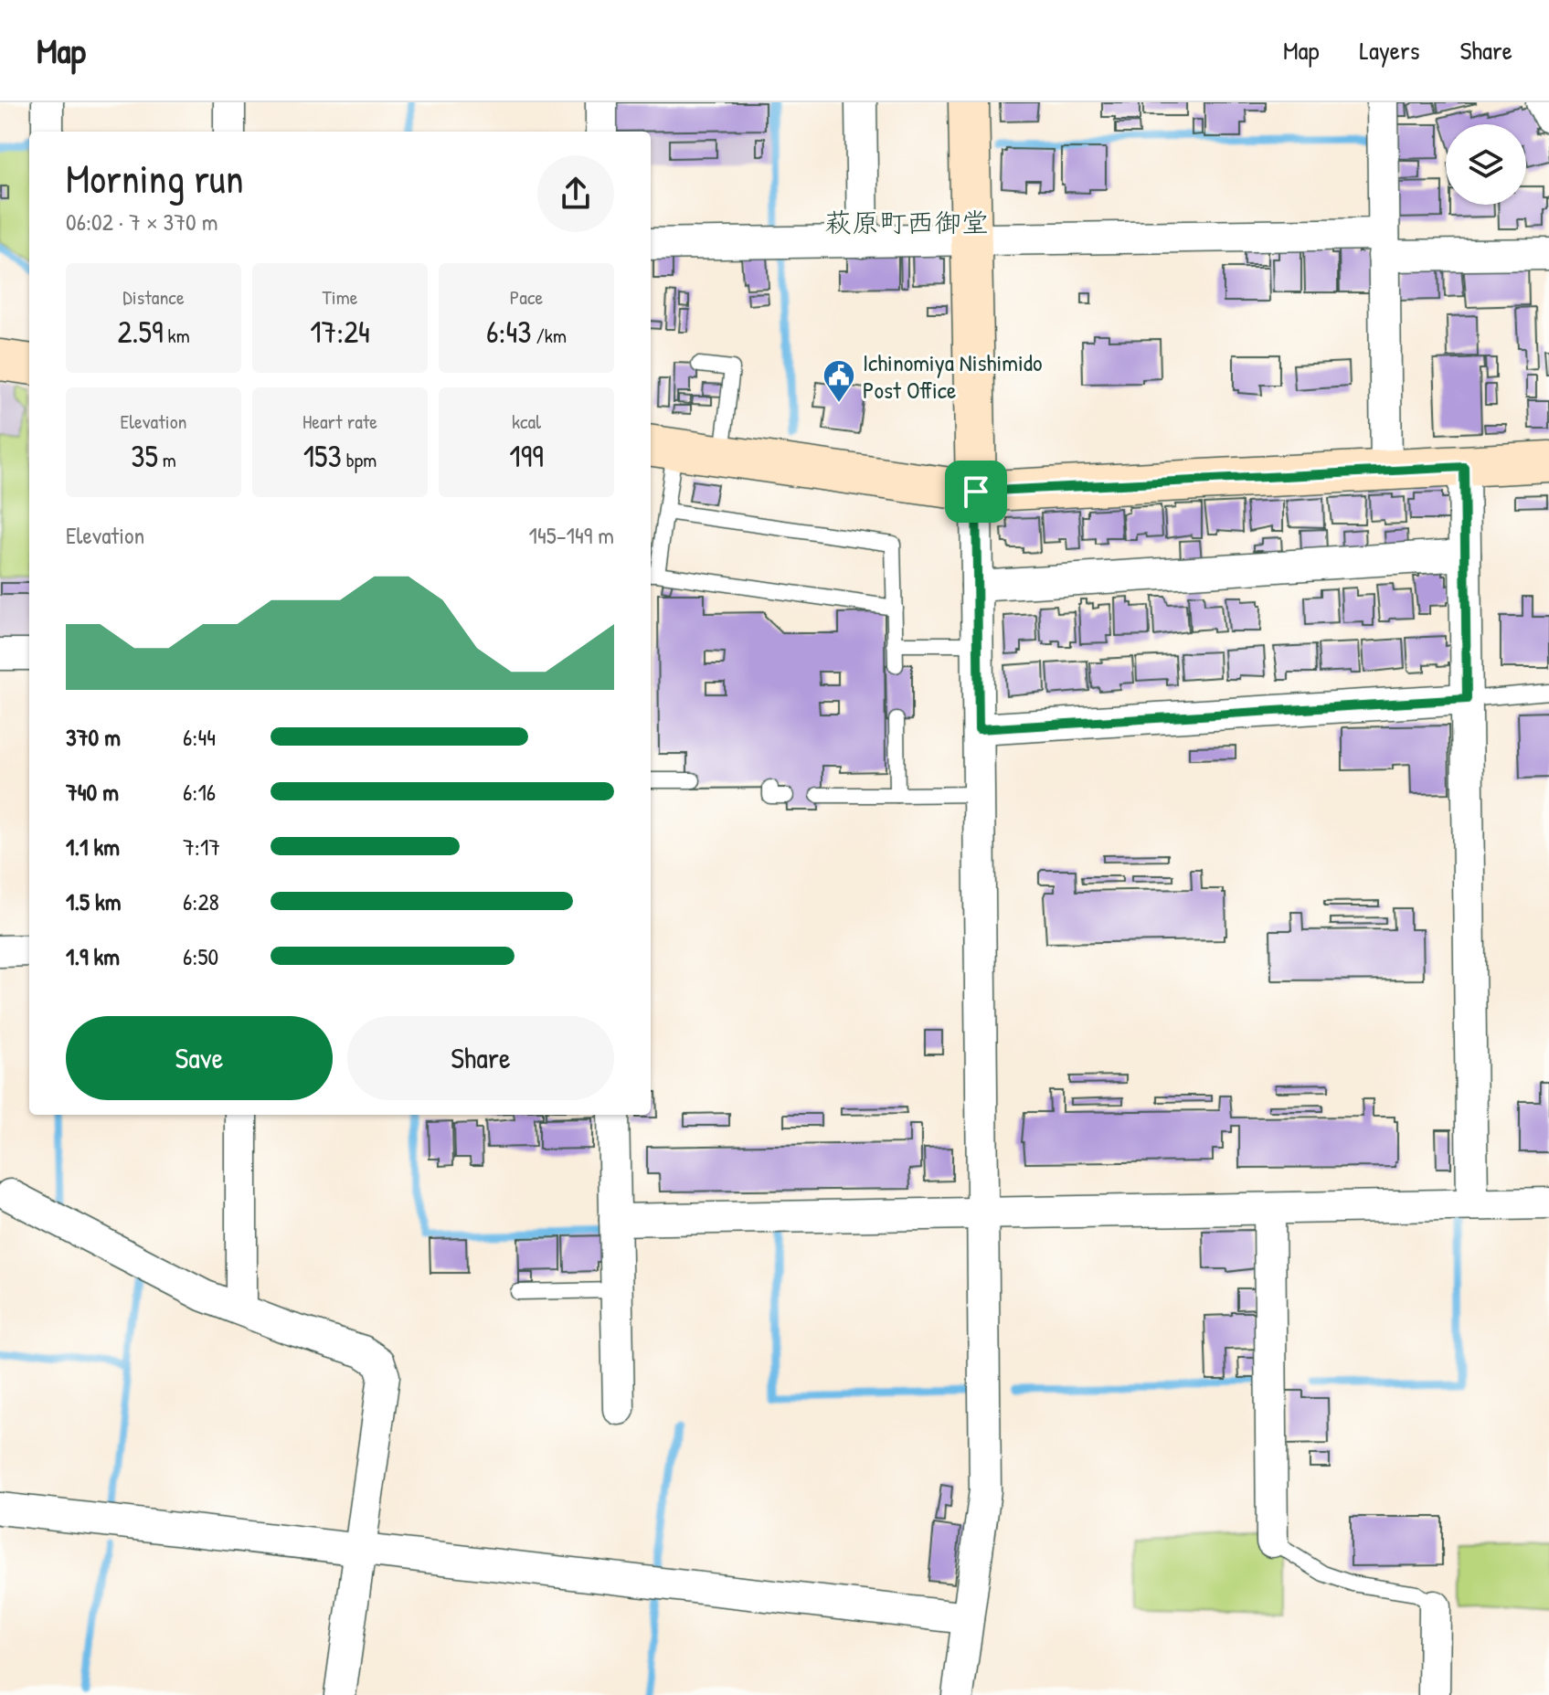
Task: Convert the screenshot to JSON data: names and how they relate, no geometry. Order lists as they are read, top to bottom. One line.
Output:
{"districts":["萩原町西御堂"],"places":{"public building":["Ichinomiya Nishimido Post Office"]},"page":{"header":"Map","nav":["Map","Layers","Share"],"heading":["Morning run","06:02 · 7 × 370 m"],"stats":[["Distance","2.59 km"],["Time","17:24"],["Pace","6:43 /km"],["Elevation","35 m"],["Heart rate","153 bpm"],["kcal","199"]],"chart":["Elevation","145–149 m"],"list":[{"name":"370 m","note":"6:44"},{"name":"740 m","note":"6:16"},{"name":"1.1 km","note":"7:17"},{"name":"1.5 km","note":"6:28"},{"name":"1.9 km","note":"6:50"}],"buttons":["Save","Share"]}}
